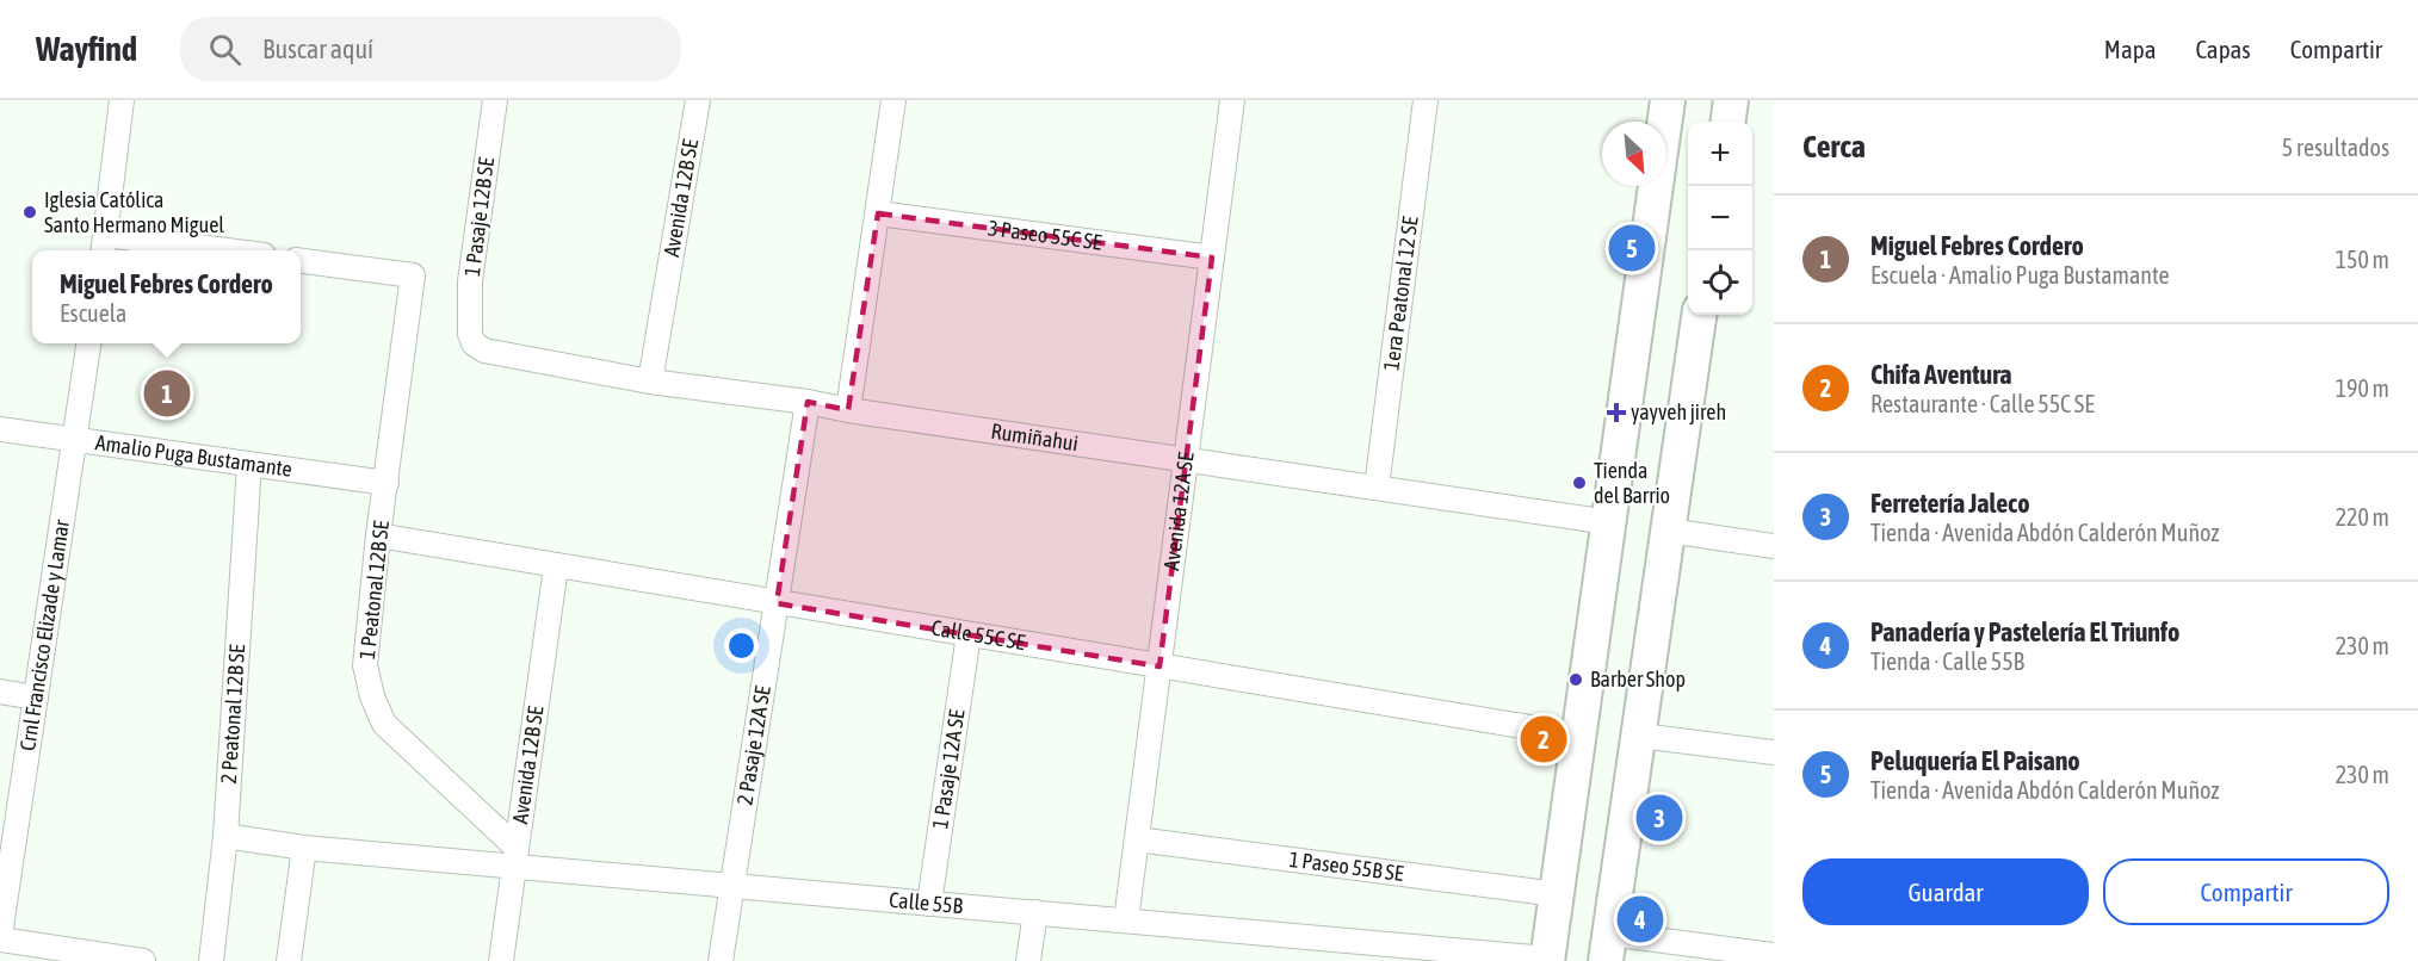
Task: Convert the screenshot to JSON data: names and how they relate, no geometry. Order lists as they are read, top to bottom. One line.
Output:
{"streets":{"street":["Avenida 12B SE","1 Pasaje 12B SE","3 Paseo 55C SE","1era Peatonal 12 SE","Rumiñahui","Amalio Puga Bustamante","Avenida 12A SE","1 Peatonal 12B SE","Crnl Francisco Elizade y Lamar","Calle 55C SE","2 Peatonal 12B SE","2 Pasaje 12A SE","1 Pasaje 12A SE","1 Paseo 55B SE","Calle 55B"]},"crossings":[["Avenida 12B SE","Rumiñahui"],["Avenida 12B SE","1 Peatonal 12B SE"],["Avenida 12B SE","Calle 55C SE"],["Avenida 12B SE","Calle 55B"],["1 Pasaje 12B SE","Rumiñahui"],["3 Paseo 55C SE","Avenida 12A SE"],["1era Peatonal 12 SE","Rumiñahui"],["Rumiñahui","Avenida 12A SE"],["Rumiñahui","2 Pasaje 12A SE"],["Amalio Puga Bustamante","1 Peatonal 12B SE"],["Amalio Puga Bustamante","Crnl Francisco Elizade y Lamar"],["Amalio Puga Bustamante","2 Peatonal 12B SE"],["Avenida 12A SE","Calle 55C SE"],["Avenida 12A SE","1 Paseo 55B SE"],["Avenida 12A SE","Calle 55B"],["1 Peatonal 12B SE","Calle 55C SE"],["1 Peatonal 12B SE","Calle 55B"],["Calle 55C SE","2 Pasaje 12A SE"],["Calle 55C SE","1 Pasaje 12A SE"],["2 Peatonal 12B SE","Calle 55B"],["2 Pasaje 12A SE","Calle 55B"],["1 Pasaje 12A SE","Calle 55B"]],"places":{"other":["Iglesia Católica Santo Hermano Miguel","Tienda del Barrio","Barber Shop"],"health":["yayveh jireh"]},"north":"bottom right","page":{"header":"Wayfind","search":"Buscar aquí","nav":["Mapa","Capas","Compartir"],"heading":["Cerca","5 resultados"],"map_buttons":["+","−"],"list":[{"mark":"1","name":"Miguel Febres Cordero","note":"Escuela · Amalio Puga Bustamante","value":"150 m"},{"mark":"2","name":"Chifa Aventura","note":"Restaurante · Calle 55C SE","value":"190 m"},{"mark":"3","name":"Ferretería Jaleco","note":"Tienda · Avenida Abdón Calderón Muñoz","value":"220 m"},{"mark":"4","name":"Panadería y Pastelería El Triunfo","note":"Tienda · Calle 55B","value":"230 m"},{"mark":"5","name":"Peluquería El Paisano","note":"Tienda · Avenida Abdón Calderón Muñoz","value":"230 m"}],"pins":["5","1","2","3","4"],"popup":["Miguel Febres Cordero","Escuela"],"buttons":["Guardar","Compartir"]}}
